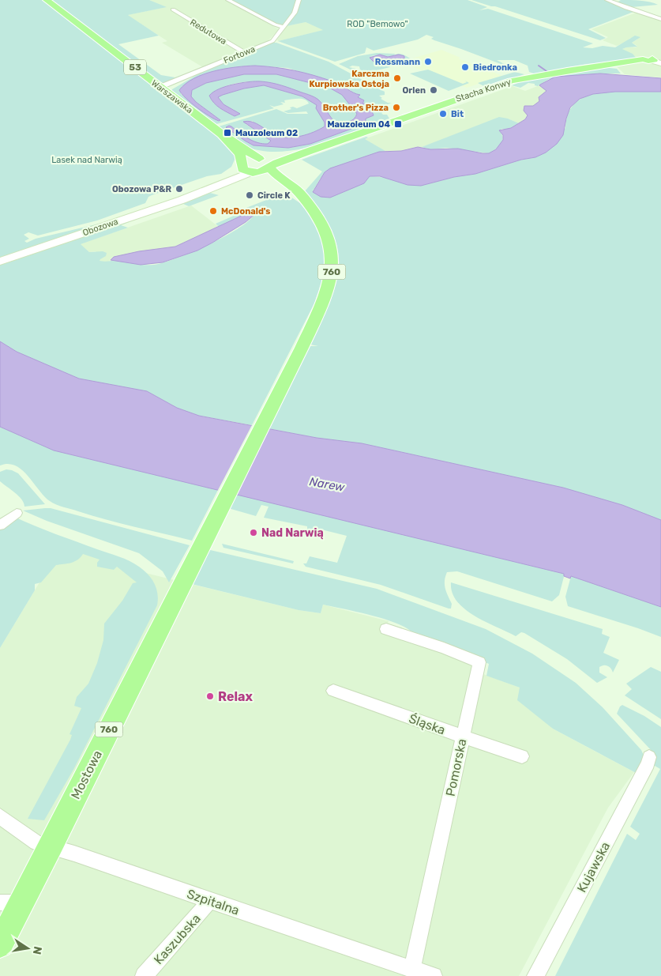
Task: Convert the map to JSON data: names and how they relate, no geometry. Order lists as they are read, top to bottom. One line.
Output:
{"streets":{"main road":["53","Stacha Konwy","Warszawska","760","Mostowa"],"street":["Redutowa","Fortowa","Obozowa","Śląska","Pomorska","Kujawska","Szpitalna","Kaszubska"]},"crossings":[["Redutowa","Fortowa"],["Fortowa","Warszawska"],["53","Stacha Konwy"],["53","Warszawska"],["53","760"],["Stacha Konwy","Warszawska"],["Stacha Konwy","Obozowa"],["Stacha Konwy","760"],["Warszawska","Obozowa"],["Warszawska","760"],["Obozowa","760"],["760","Mostowa"],["Śląska","Pomorska"],["Pomorska","Szpitalna"],["Mostowa","Szpitalna"],["Szpitalna","Kaszubska"]],"water":["Narew"],"parks":["ROD \"Bemowo\"","Lasek nad Narwią"],"places":{"other":["Rossmann","Biedronka","Karczma Kurpiowska Ostoja","Orlen","Brother's Pizza","Bit","Obozowa P&R","Circle K","McDonald's","Nad Narwią","Relax"],"transit":["Mauzoleum 04","Mauzoleum 02"]},"north":"right"}
